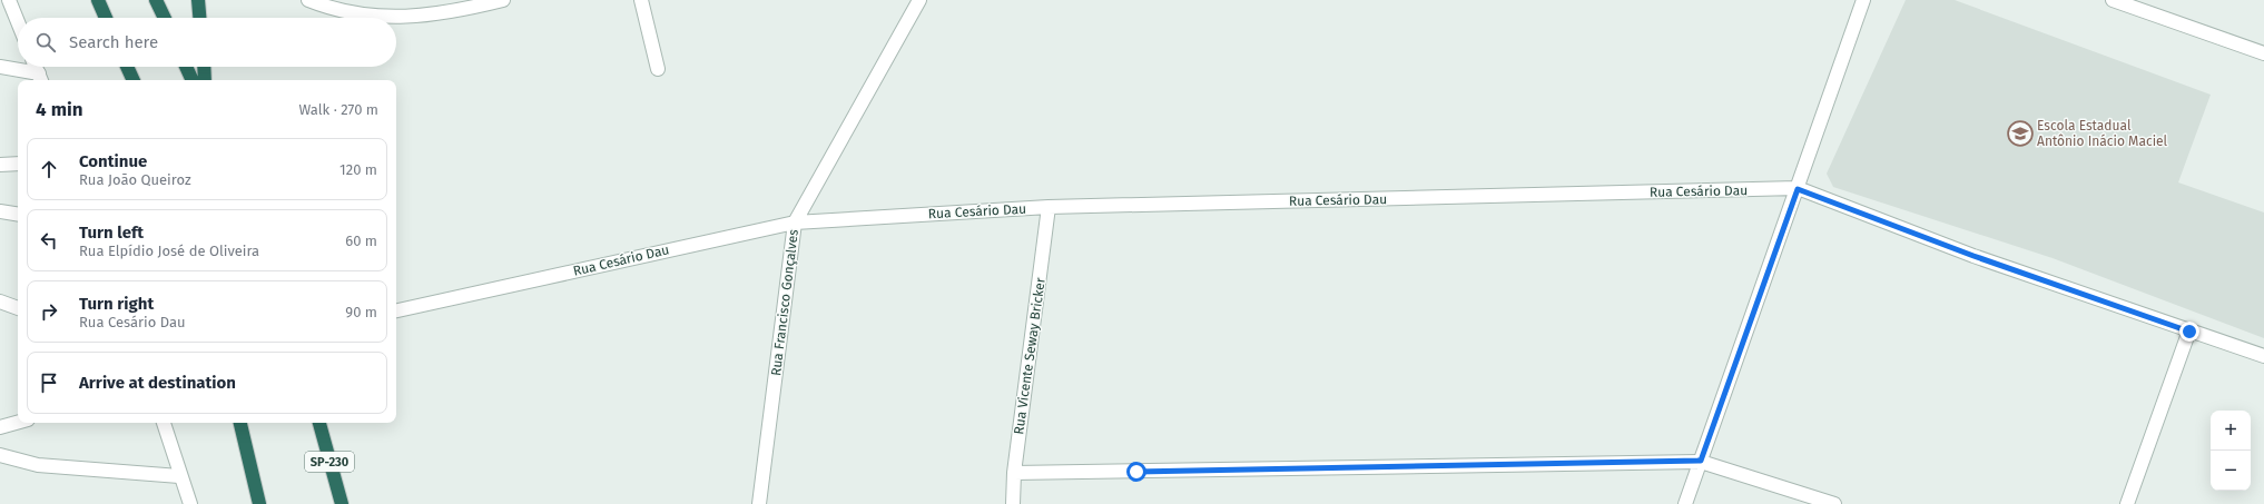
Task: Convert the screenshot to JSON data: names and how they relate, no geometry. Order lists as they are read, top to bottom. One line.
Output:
{"streets":{"highway":["SP-230"],"street":["Rua Cesário Dau","Rua Francisco Gonçalves","Rua Vicente Seway Bricker"]},"crossings":[["Rua Cesário Dau","Rua Francisco Gonçalves"],["Rua Cesário Dau","Rua Vicente Seway Bricker"]],"places":{"school or university":["Escola Estadual Antônio Inácio Maciel"]},"page":{"search":"Search here","heading":["4 min","Walk · 270 m"],"list":[["Continue","Rua João Queiroz","120 m"],["Turn left","Rua Elpídio José de Oliveira","60 m"],["Turn right","Rua Cesário Dau","90 m"],"Arrive at destination"],"map_buttons":["+","−"]}}
